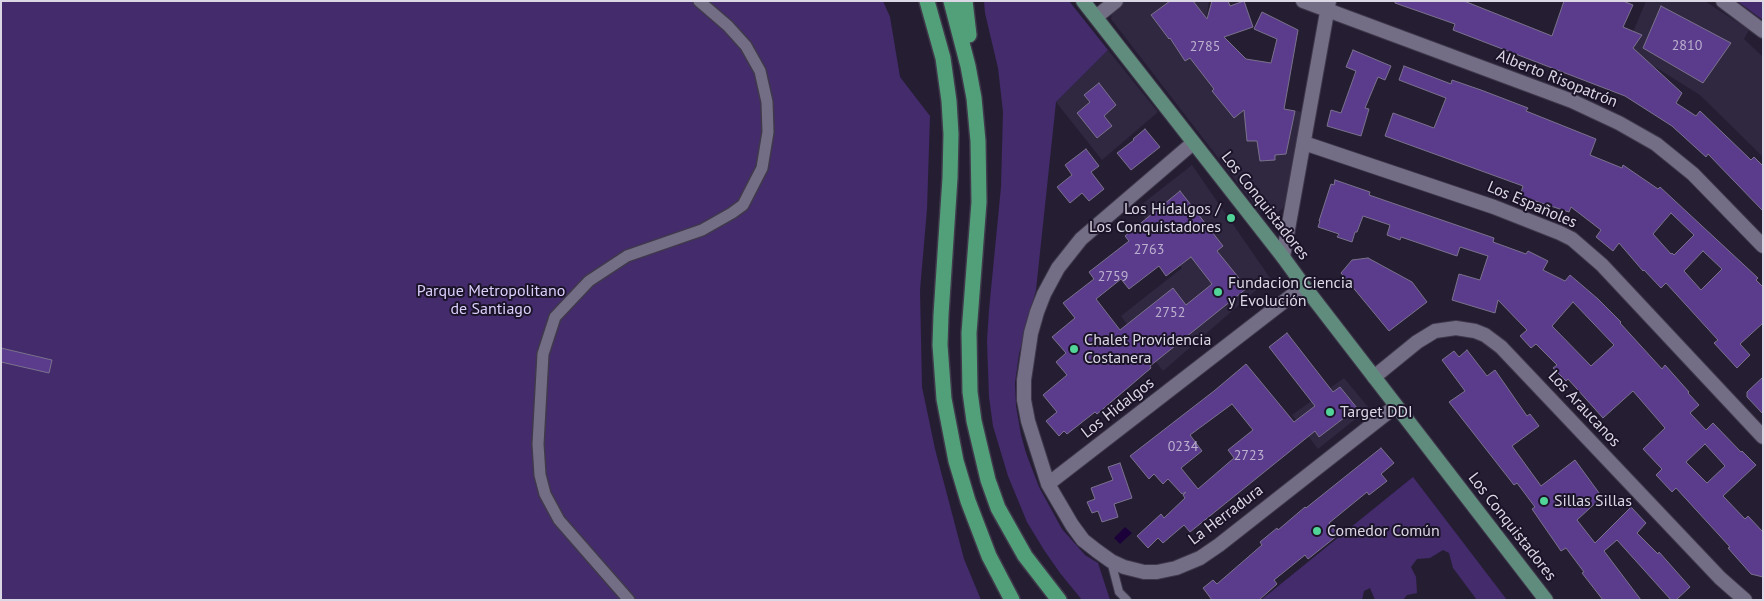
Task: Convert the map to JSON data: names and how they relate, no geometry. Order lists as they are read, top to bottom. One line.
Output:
{"streets":{"main road":["Los Conquistadores"],"street":["Alberto Risopatrón","Los Españoles","Los Hidalgos","Los Araucanos","La Herradura"]},"crossings":[["Los Conquistadores","Los Hidalgos"],["Los Conquistadores","Los Araucanos"],["Los Conquistadores","La Herradura"],["Los Hidalgos","La Herradura"]],"parks":["Parque Metropolitano de Santiago"],"places":["Los Hidalgos / Los Conquistadores","Fundacion Ciencia y Evolución","Chalet Providencia Costanera","Target DDI","Sillas Sillas","Comedor Común"],"house_numbers":["2810","2785","2763","2759","2752","0234","2723"]}
